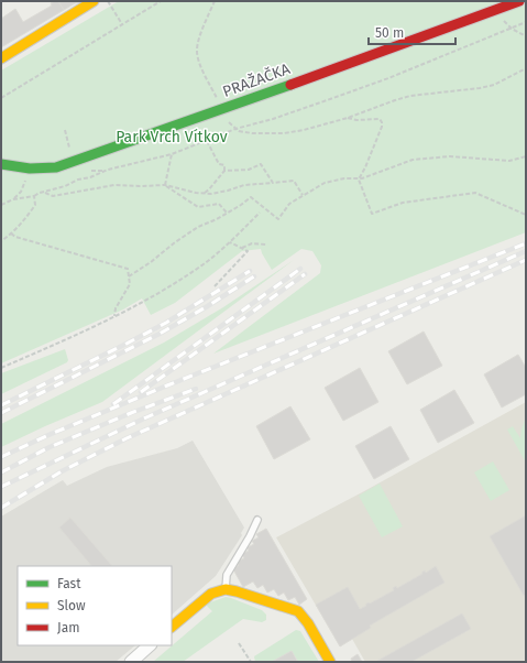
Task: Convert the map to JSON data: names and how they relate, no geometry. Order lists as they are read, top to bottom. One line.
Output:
{"streets":{"street":["PRAŽAČKA"]},"parks":["Park Vrch Vítkov"],"legend":["Fast","Slow","Jam"],"scale_bar":"50 m"}
